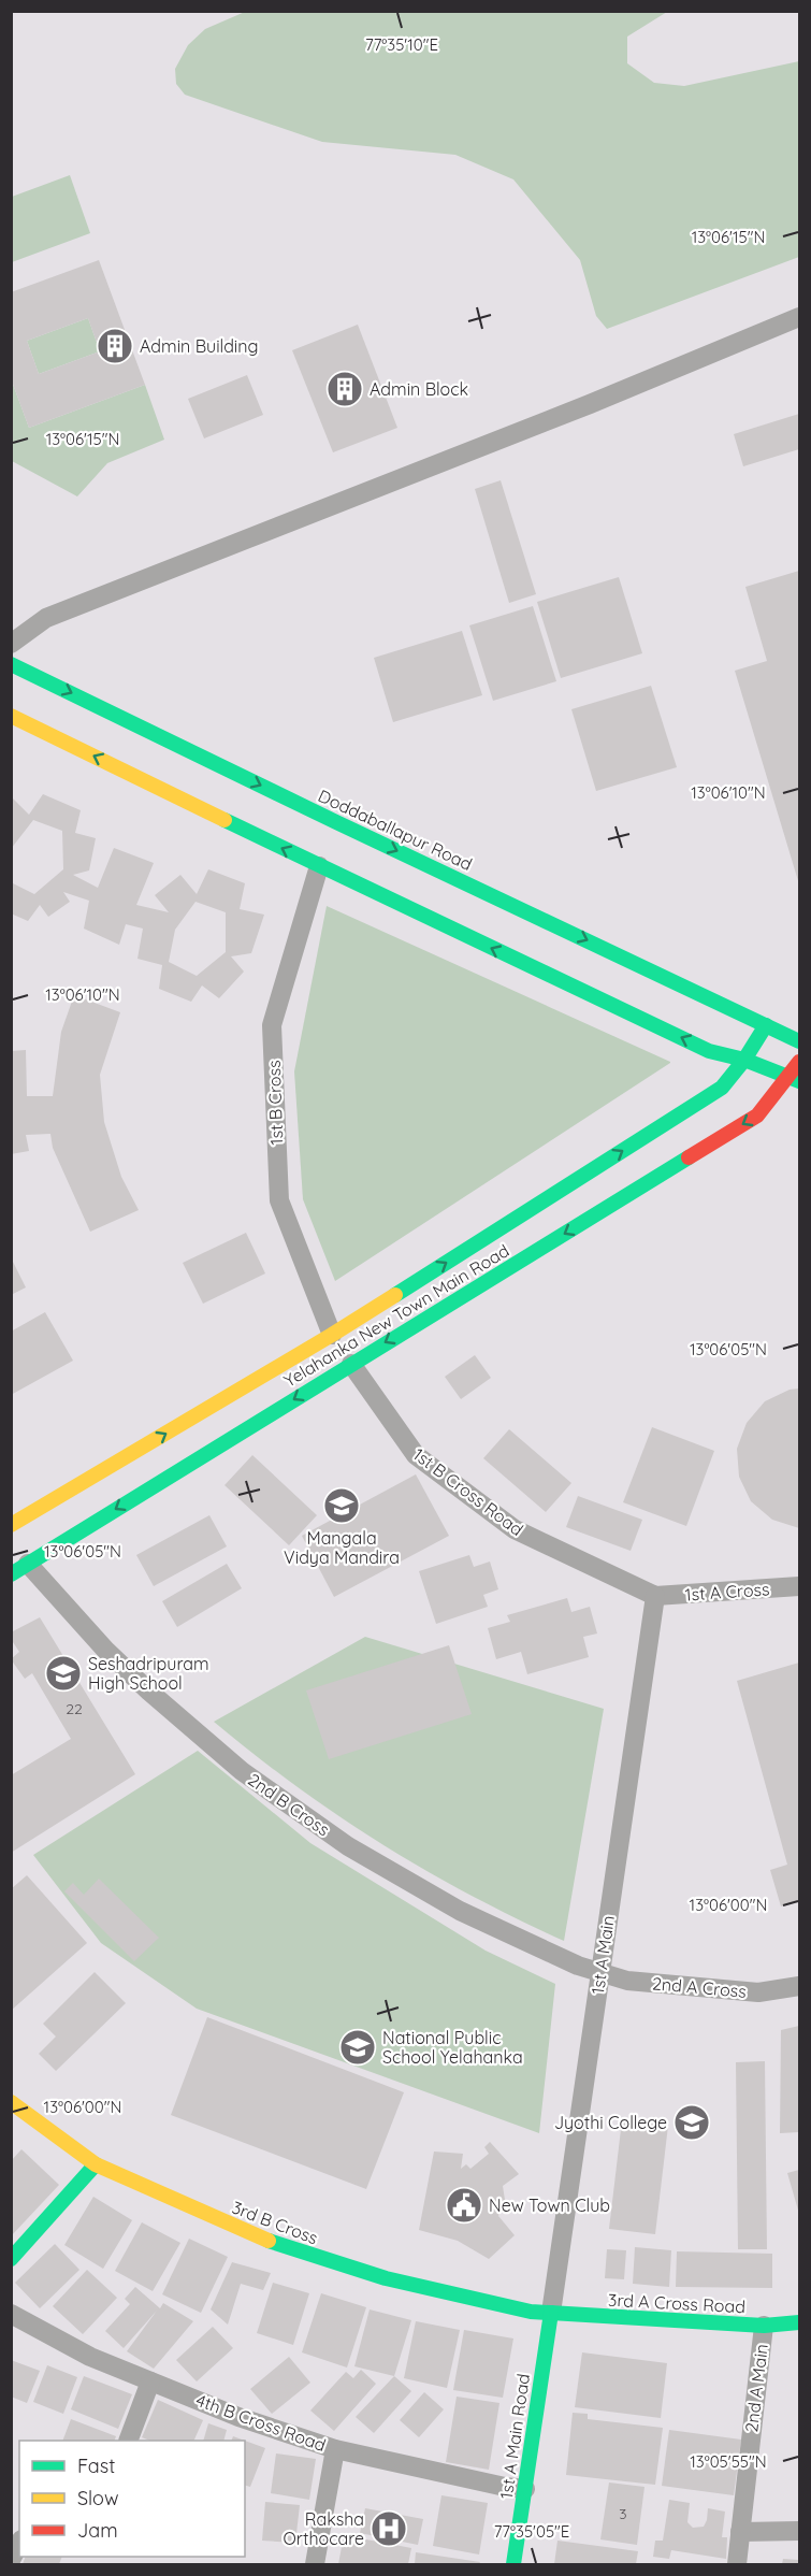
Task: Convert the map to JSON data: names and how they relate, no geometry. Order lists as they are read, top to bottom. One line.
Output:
{"streets":{"main road":["Doddaballapur Road","Yelahanka New Town Main Road","3rd B Cross","3rd A Cross Road","1st A Main Road"],"street":["1st B Cross","1st B Cross Road","1st A Cross","2nd B Cross","1st A Main","2nd A Cross","2nd A Main","4th B Cross Road"]},"crossings":[["Doddaballapur Road","Yelahanka New Town Main Road"],["1st B Cross","Yelahanka New Town Main Road"],["Yelahanka New Town Main Road","1st B Cross Road"],["Yelahanka New Town Main Road","2nd B Cross"],["1st B Cross Road","1st A Cross"],["1st B Cross Road","1st A Main"],["1st A Cross","1st A Main"],["2nd B Cross","1st A Main"],["2nd B Cross","2nd A Cross"],["1st A Main","2nd A Cross"],["1st A Main","3rd B Cross"],["1st A Main","3rd A Cross Road"],["1st A Main","1st A Main Road"],["3rd B Cross","3rd A Cross Road"],["3rd B Cross","1st A Main Road"],["3rd A Cross Road","2nd A Main"],["3rd A Cross Road","1st A Main Road"],["4th B Cross Road","1st A Main Road"]],"places":{"building":["Admin Building","Admin Block"],"school or university":["Mangala Vidya Mandira","Seshadripuram High School","National Public School Yelahanka","Jyothi College"],"public building":["New Town Club"],"hospital":["Raksha Orthocare"]},"house_numbers":["22","3"],"legend":["Fast","Slow","Jam"],"coordinates":["77°35'10\"E","13°06'15\"N","13°06'10\"N","13°06'05\"N","13°06'00\"N","13°05'55\"N","77°35'05\"E"]}
